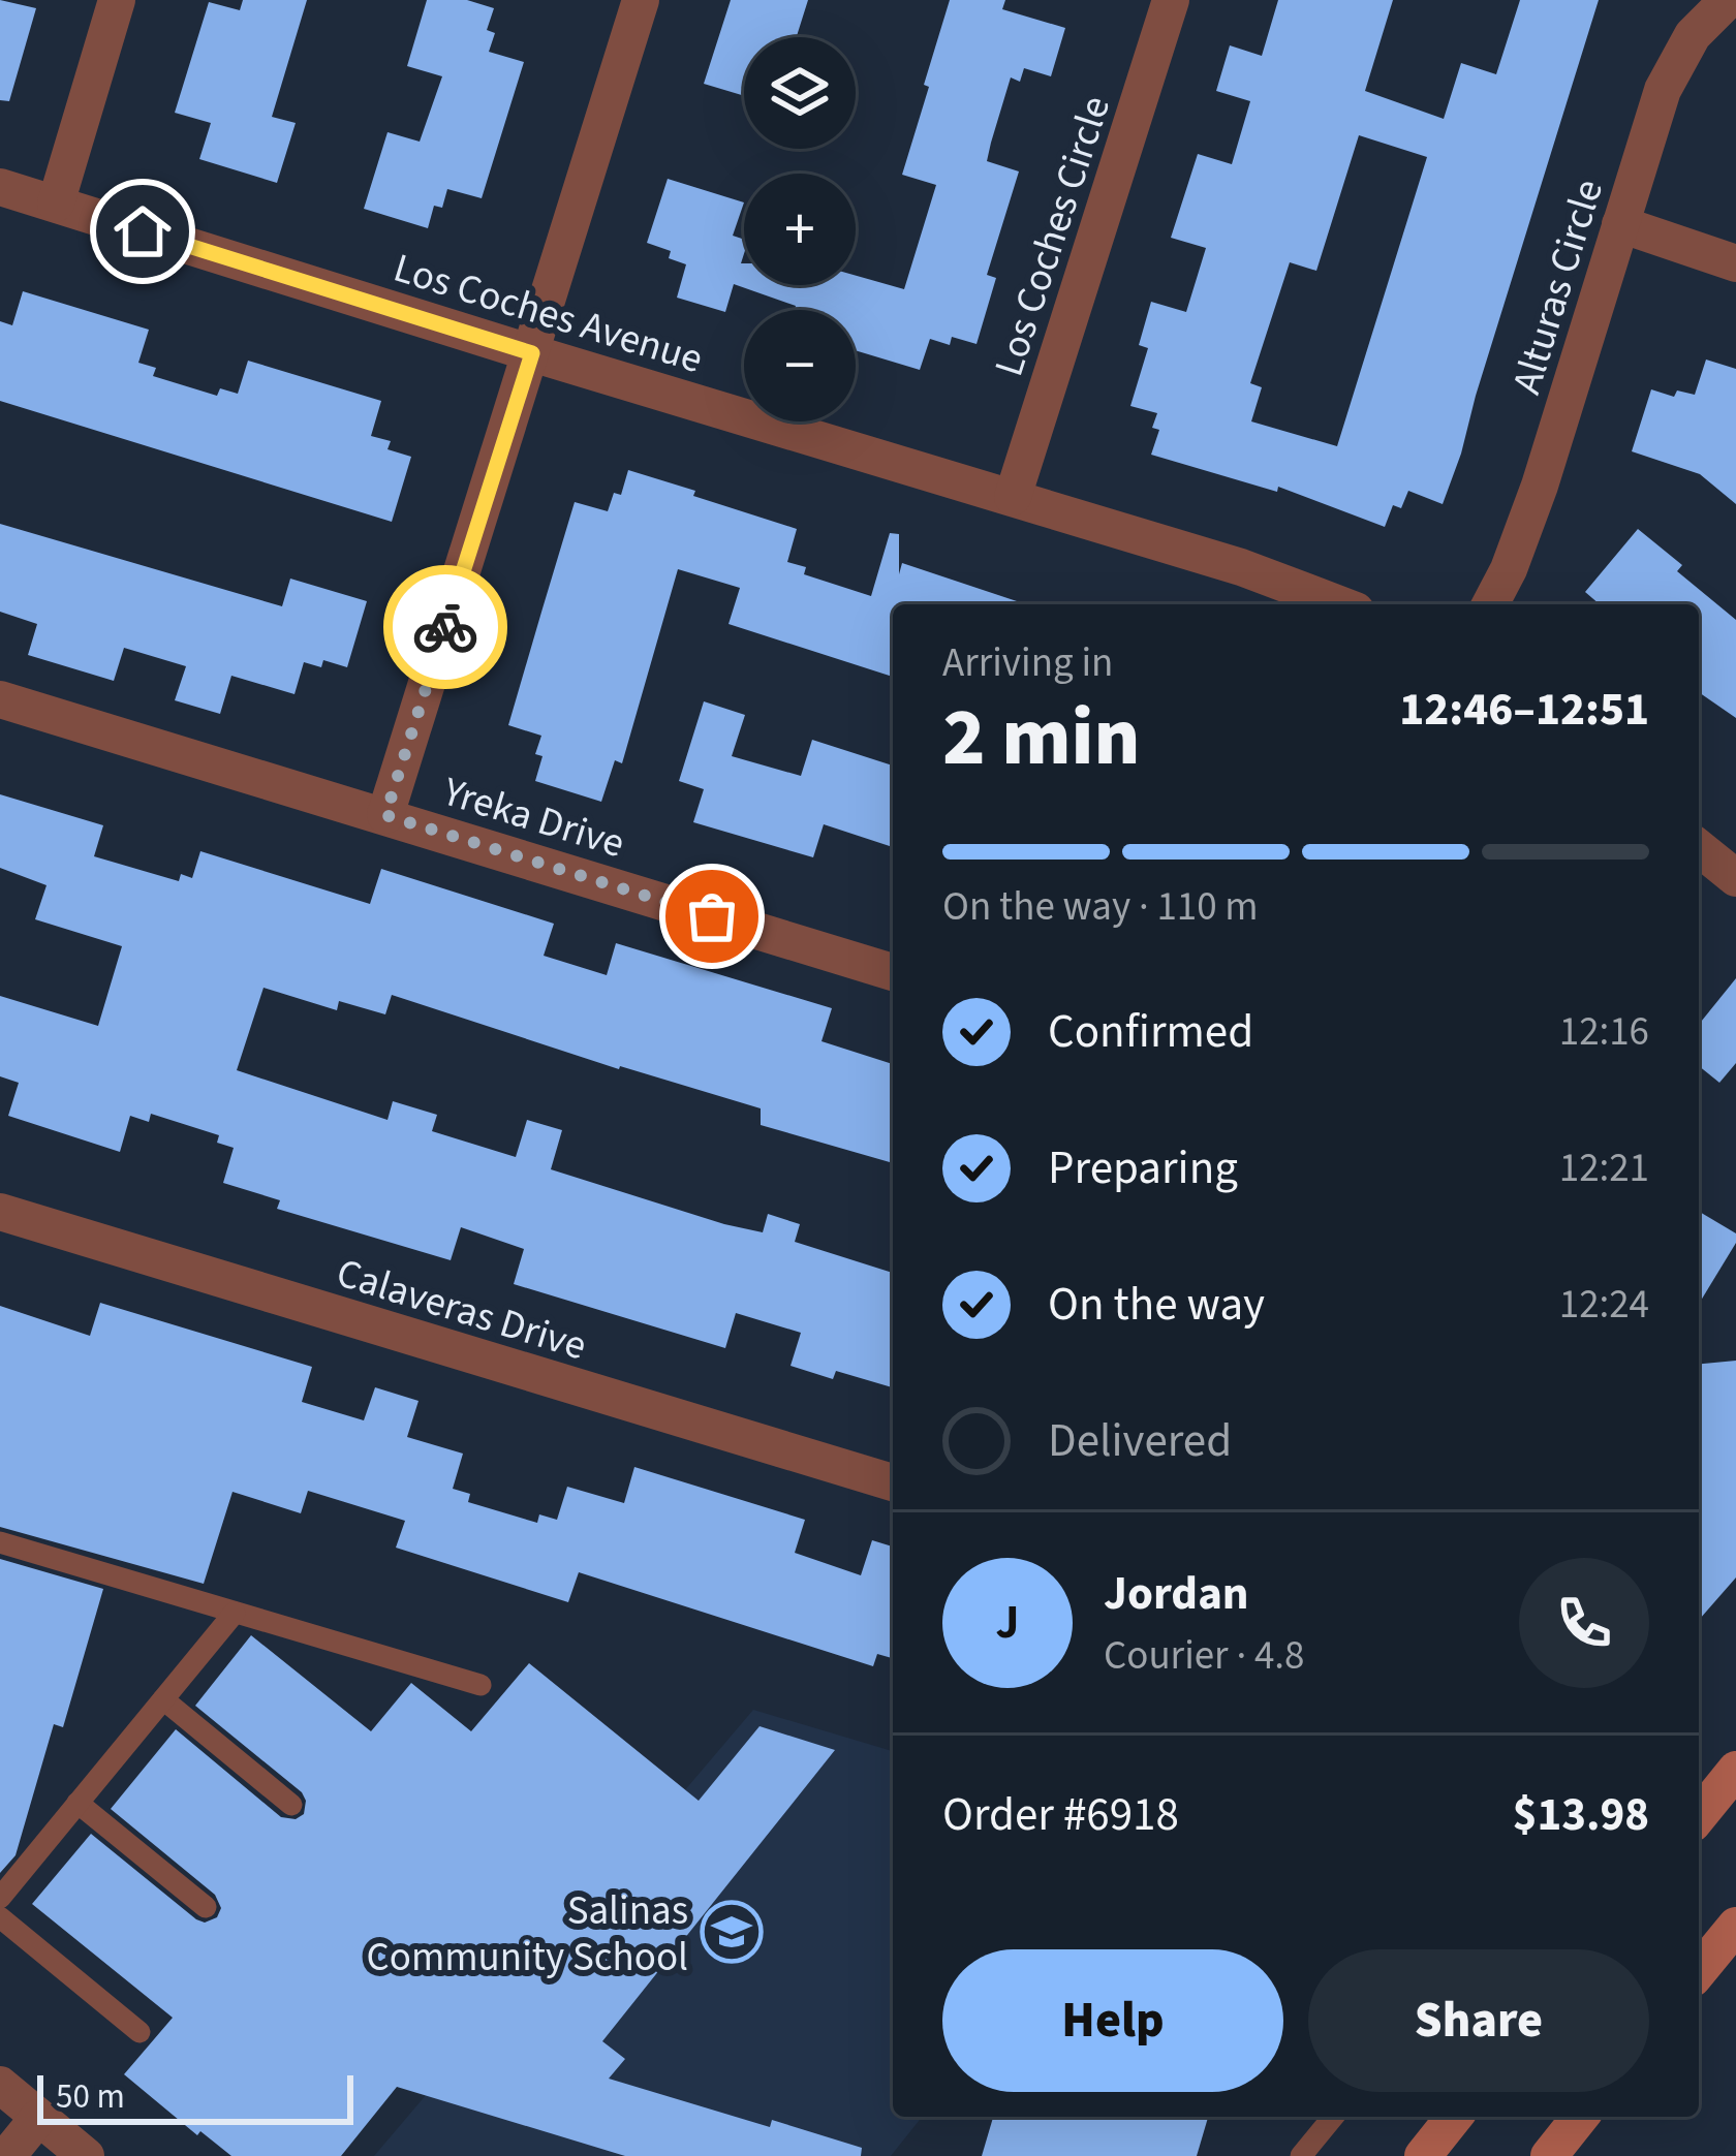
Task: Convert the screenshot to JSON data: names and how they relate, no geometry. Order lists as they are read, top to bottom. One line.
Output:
{"streets":{"street":["Los Coches Circle","Alturas Circle","Los Coches Avenue","Yreka Drive","Calaveras Drive"]},"crossings":[["Los Coches Circle","Los Coches Avenue"]],"places":{"school or university":["Salinas Community School"]},"scale_bar":"50 m","page":{"map_buttons":["+","−"],"heading":["2 min","Arriving in","12:46–12:51"],"panel":["Jordan","Courier · 4.8","Order #6918","$13.98"],"bar":"On the way · 110 m","list":[["Confirmed","12:16"],["Preparing","12:21"],["On the way","12:24"],"Delivered"],"round":"J","buttons":["Help","Share"],"scale":"50 m"}}
